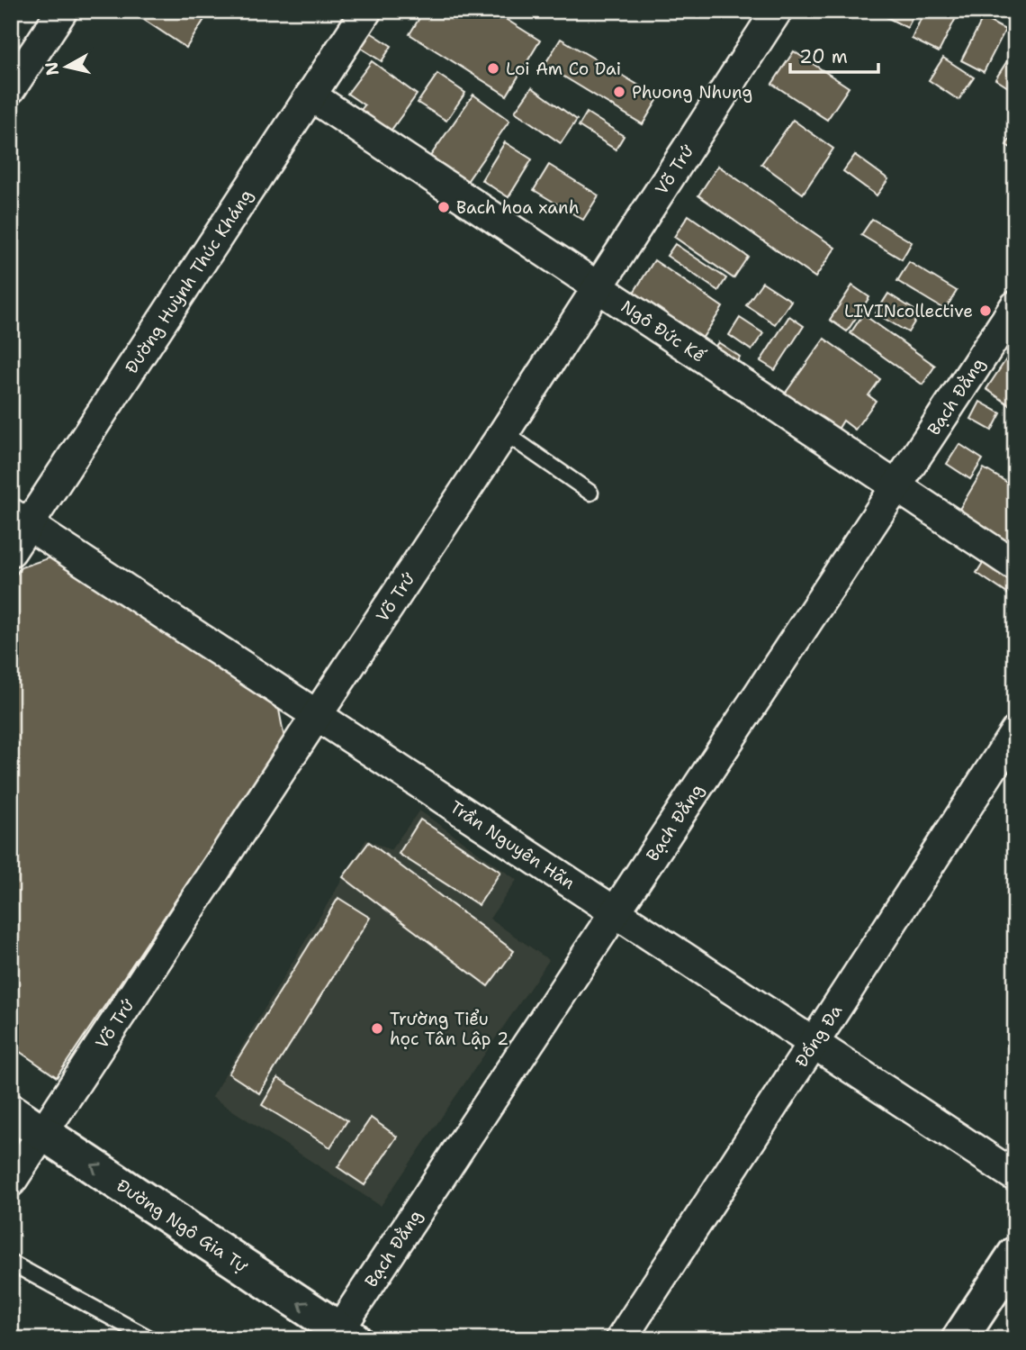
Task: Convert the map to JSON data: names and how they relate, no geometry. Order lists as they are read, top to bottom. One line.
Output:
{"streets":{"street":["Võ Trứ","Đường Huỳnh Thúc Kháng","Ngô Đức Kế","Bạch Đằng","Trần Nguyên Hãn","Đống Đa","Đường Ngô Gia Tự"]},"crossings":[["Võ Trứ","Ngô Đức Kế"],["Võ Trứ","Trần Nguyên Hãn"],["Võ Trứ","Đường Ngô Gia Tự"],["Đường Huỳnh Thúc Kháng","Ngô Đức Kế"],["Đường Huỳnh Thúc Kháng","Trần Nguyên Hãn"],["Ngô Đức Kế","Bạch Đằng"],["Bạch Đằng","Trần Nguyên Hãn"],["Bạch Đằng","Đường Ngô Gia Tự"],["Trần Nguyên Hãn","Đống Đa"]],"one_way":["Đường Ngô Gia Tự"],"places":["Loi Am Co Dai","Phuong Nhung","Bach hoa xanh","LIVINcollective","Trường Tiểu học Tân Lập 2"],"scale_bar":"20 m","north":"left"}
